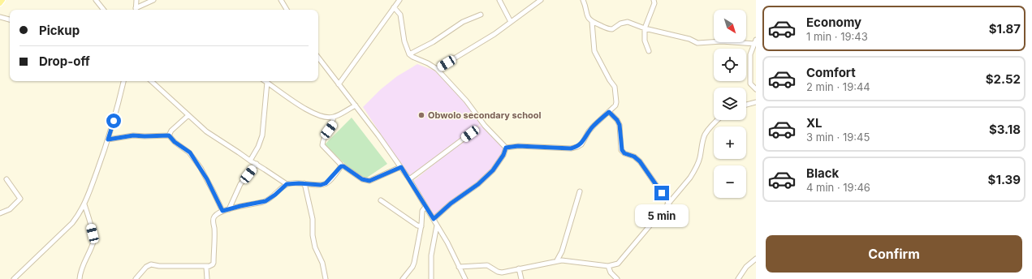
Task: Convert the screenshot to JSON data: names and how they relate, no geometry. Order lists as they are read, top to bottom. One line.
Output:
{"places":["Obwolo secondary school"],"north":"bottom right","page":{"list":[{"name":"Economy","note":"1 min · 19:43","value":"$1.87"},{"name":"Comfort","note":"2 min · 19:44","value":"$2.52"},{"name":"XL","note":"3 min · 19:45","value":"$3.18"},{"name":"Black","note":"4 min · 19:46","value":"$1.39"}],"map_buttons":["+","−"],"banner":["Pickup","Drop-off"],"bubble":"5 min","buttons":"Confirm"}}
